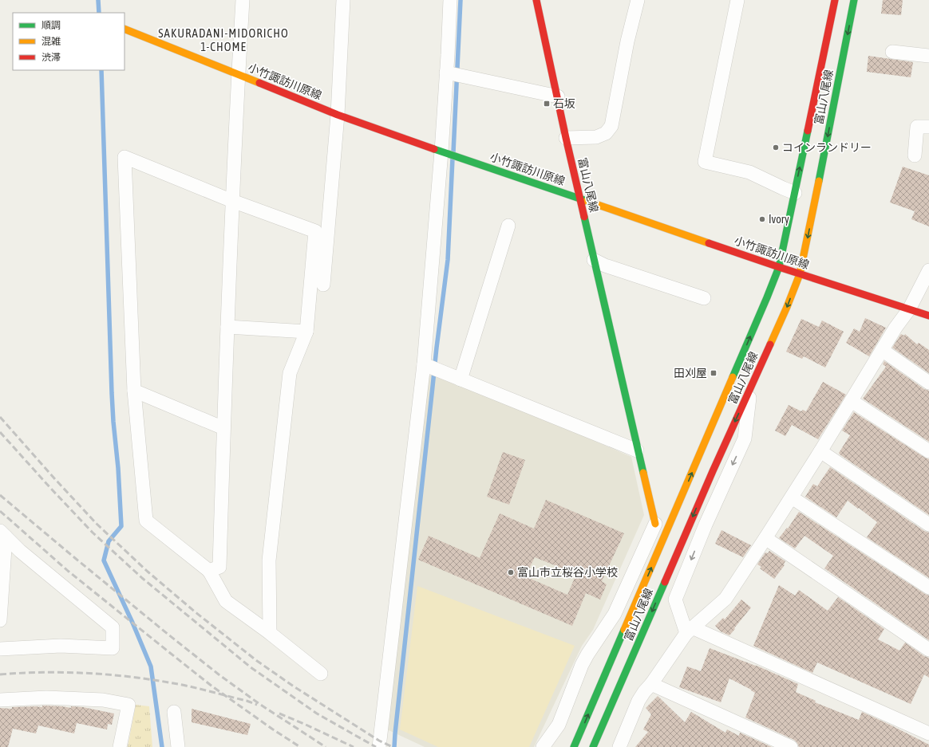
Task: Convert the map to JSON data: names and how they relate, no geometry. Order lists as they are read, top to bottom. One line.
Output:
{"streets":{"main road":["小竹諏訪川原線","富山八尾線"]},"crossings":[["小竹諏訪川原線","富山八尾線"]],"districts":["SAKURADANI-MIDORICHO 1-CHOME"],"places":{"transit":["石坂","田刈屋"],"other":["コインランドリー","Ivory","富山市立桜谷小学校"]},"legend":["順調","混雑","渋滞"]}
